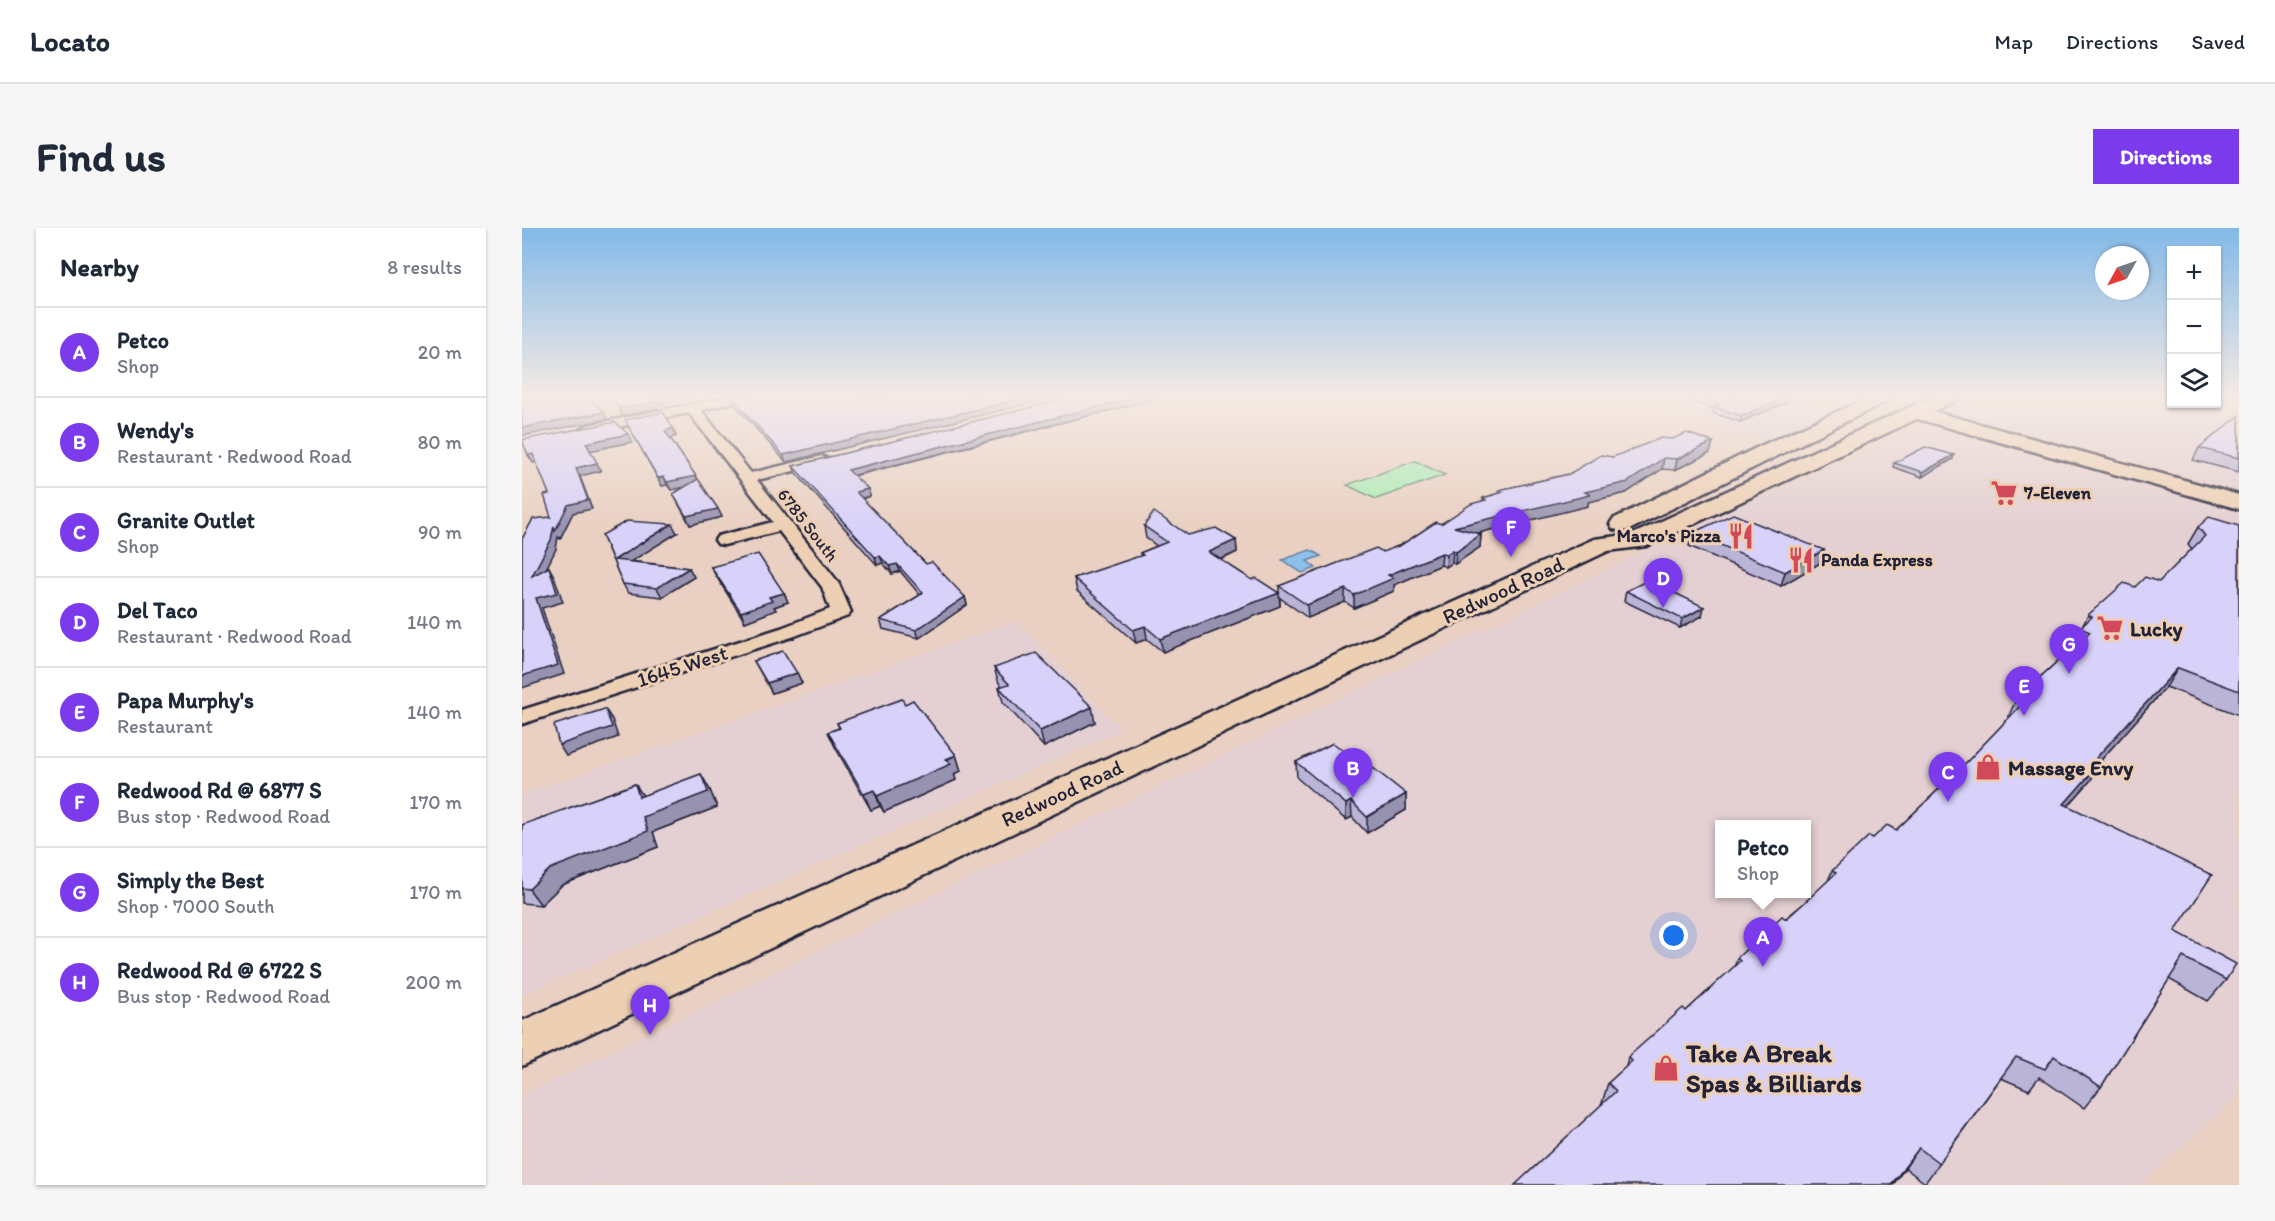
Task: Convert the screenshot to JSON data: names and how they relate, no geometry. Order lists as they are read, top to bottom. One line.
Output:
{"streets":{"main road":["Redwood Road"],"street":["6785 South","1645 West"]},"crossings":[["6785 South","1645 West"]],"places":{"supermarket":["7-Eleven","Lucky"],"restaurant":["Marco's Pizza","Panda Express"],"shop":["Massage Envy","Take A Break Spas & Billiards"]},"north":"bottom left","page":{"header":"Locato","nav":["Map","Directions","Saved"],"buttons":"Directions","title":"Find us","heading":["Nearby","8 results"],"map_buttons":["+","−"],"list":[{"mark":"A","name":"Petco","note":"Shop","value":"20 m"},{"mark":"B","name":"Wendy's","note":"Restaurant · Redwood Road","value":"80 m"},{"mark":"C","name":"Granite Outlet","note":"Shop","value":"90 m"},{"mark":"D","name":"Del Taco","note":"Restaurant · Redwood Road","value":"140 m"},{"mark":"E","name":"Papa Murphy's","note":"Restaurant","value":"140 m"},{"mark":"F","name":"Redwood Rd @ 6877 S","note":"Bus stop · Redwood Road","value":"170 m"},{"mark":"G","name":"Simply the Best","note":"Shop · 7000 South","value":"170 m"},{"mark":"H","name":"Redwood Rd @ 6722 S","note":"Bus stop · Redwood Road","value":"200 m"}],"pins":["F","D","G","E","B","C","A","H"],"popup":["Petco","Shop"]}}
